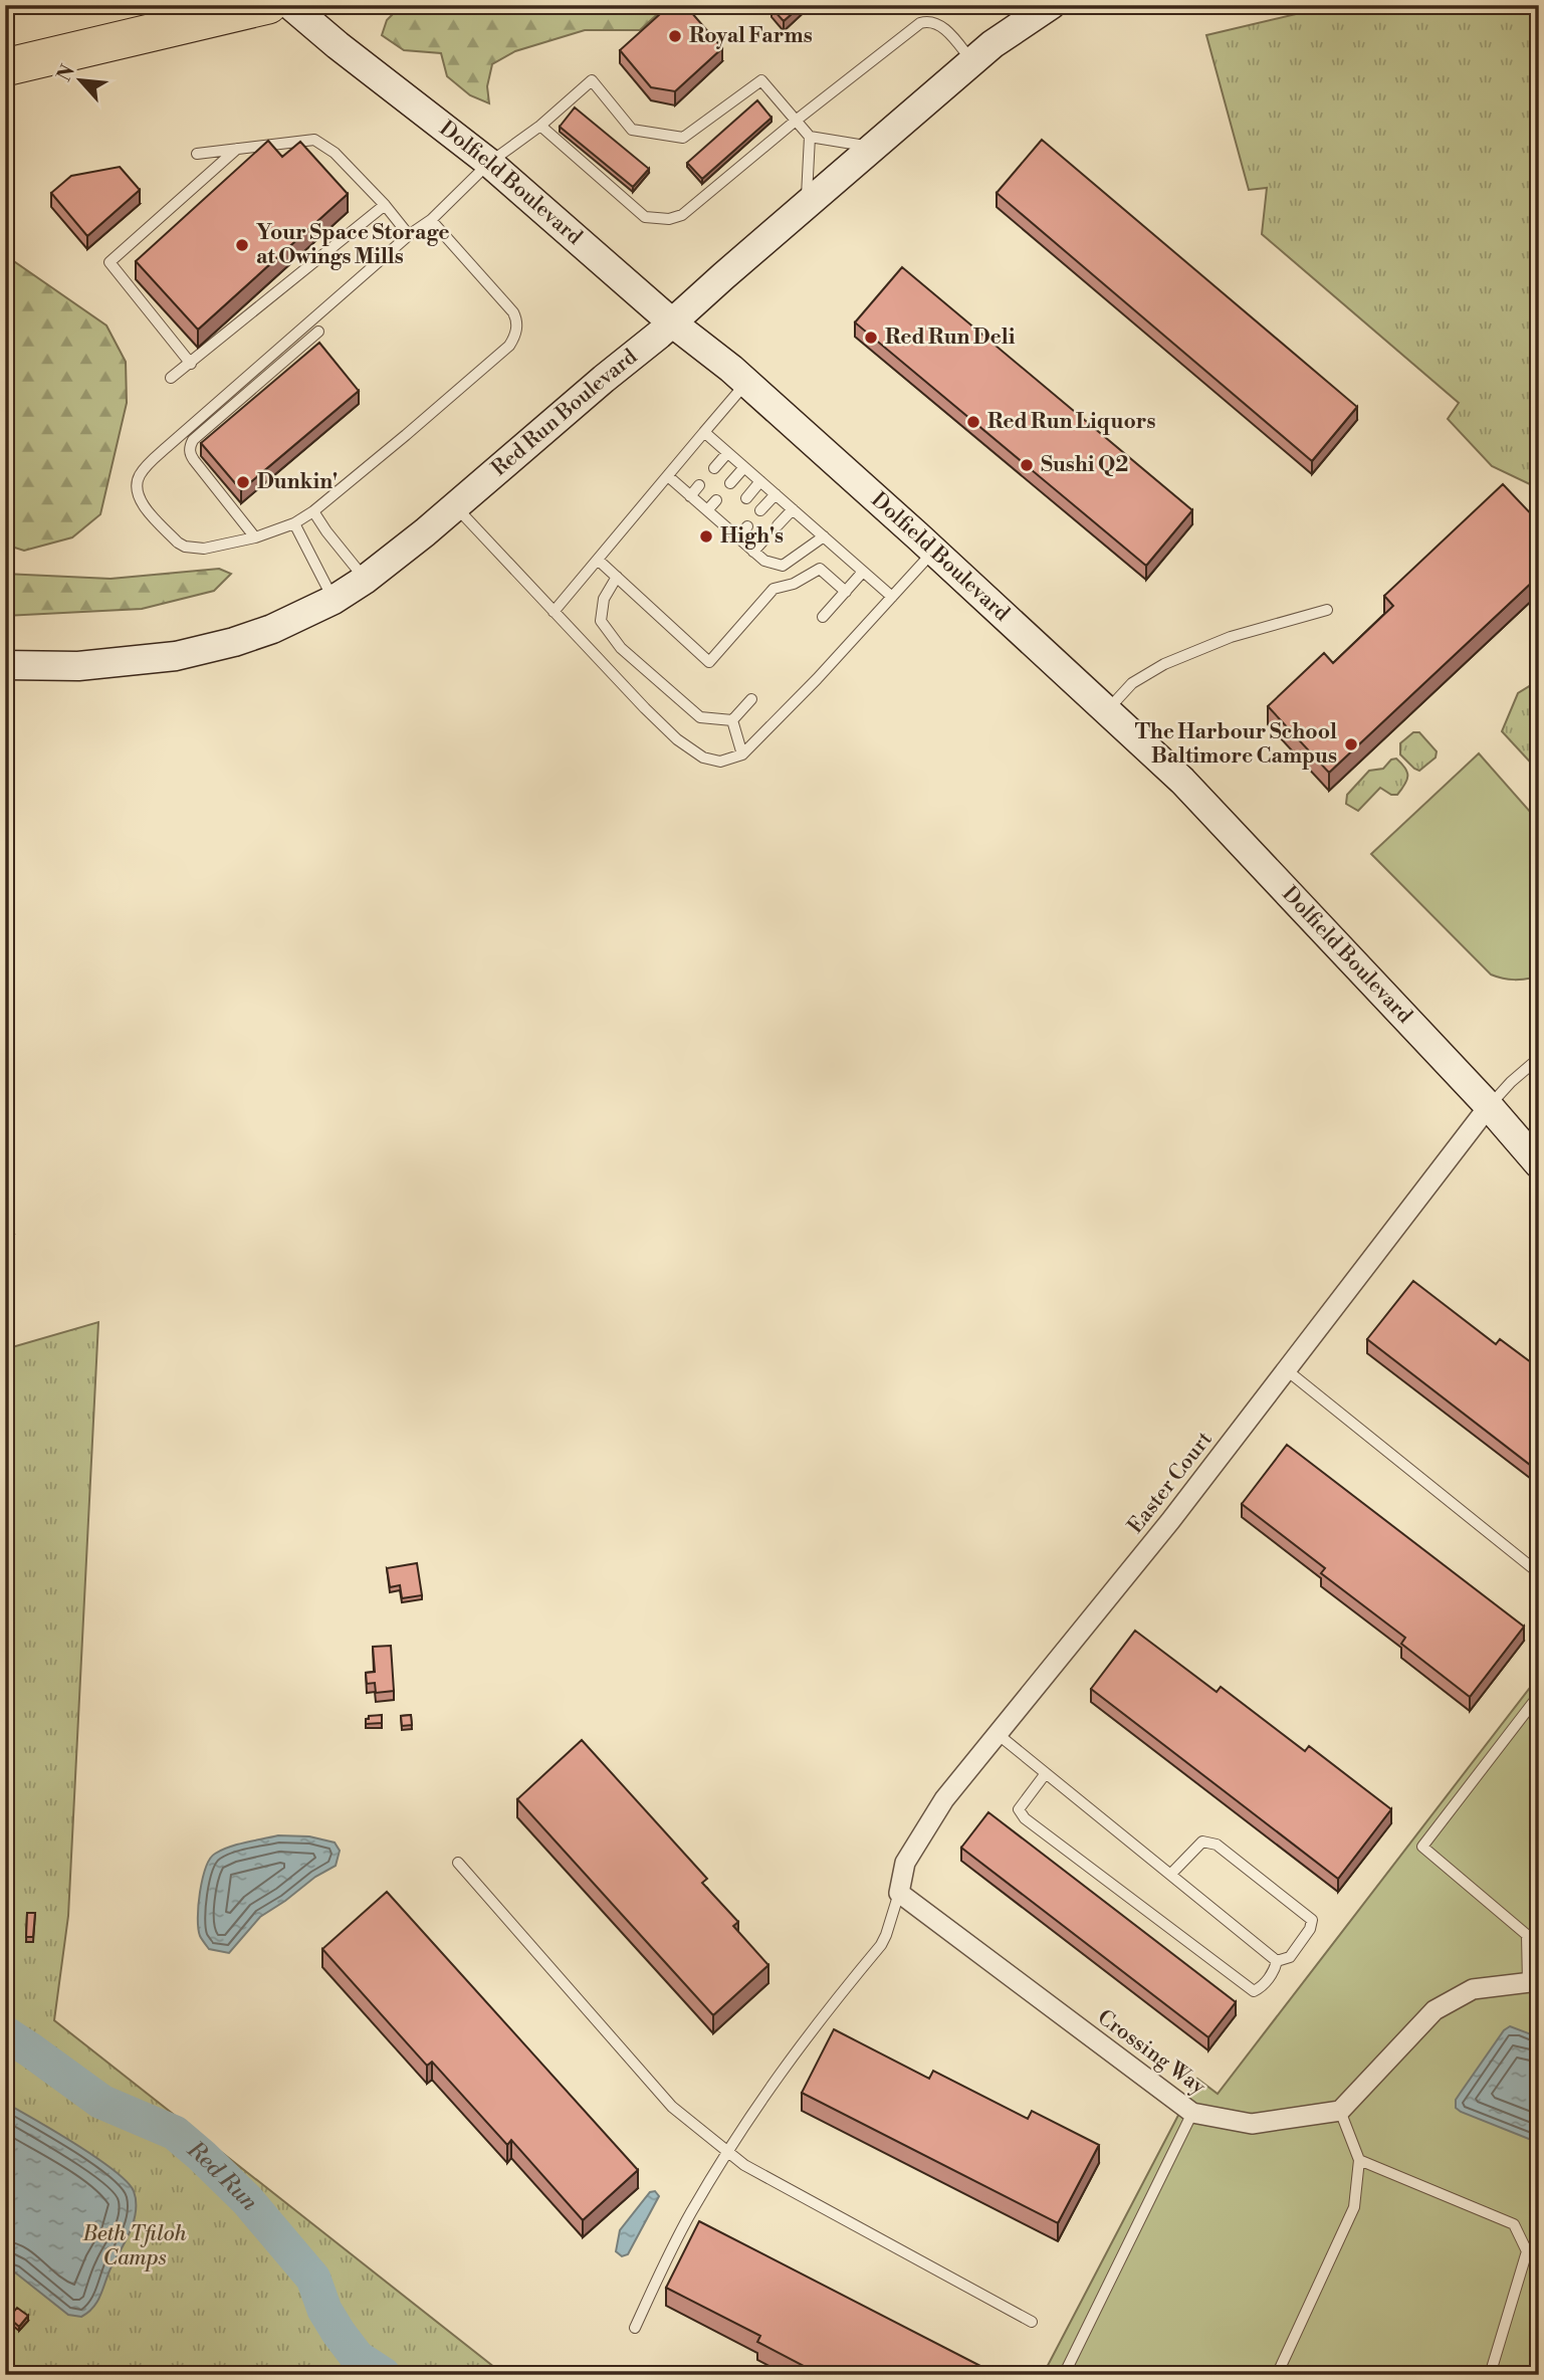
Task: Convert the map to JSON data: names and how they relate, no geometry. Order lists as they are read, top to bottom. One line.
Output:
{"streets":{"main road":["Dolfield Boulevard","Red Run Boulevard"],"street":["Easter Court","Crossing Way"]},"crossings":[["Dolfield Boulevard","Red Run Boulevard"],["Dolfield Boulevard","Easter Court"],["Easter Court","Crossing Way"]],"water":["Red Run"],"parks":["Beth Tfiloh Camps"],"places":["Royal Farms","Your Space Storage at Owings Mills","Red Run Deli","Red Run Liquors","Sushi Q2","Dunkin'","High's","The Harbour School Baltimore Campus"],"north":"top left"}
